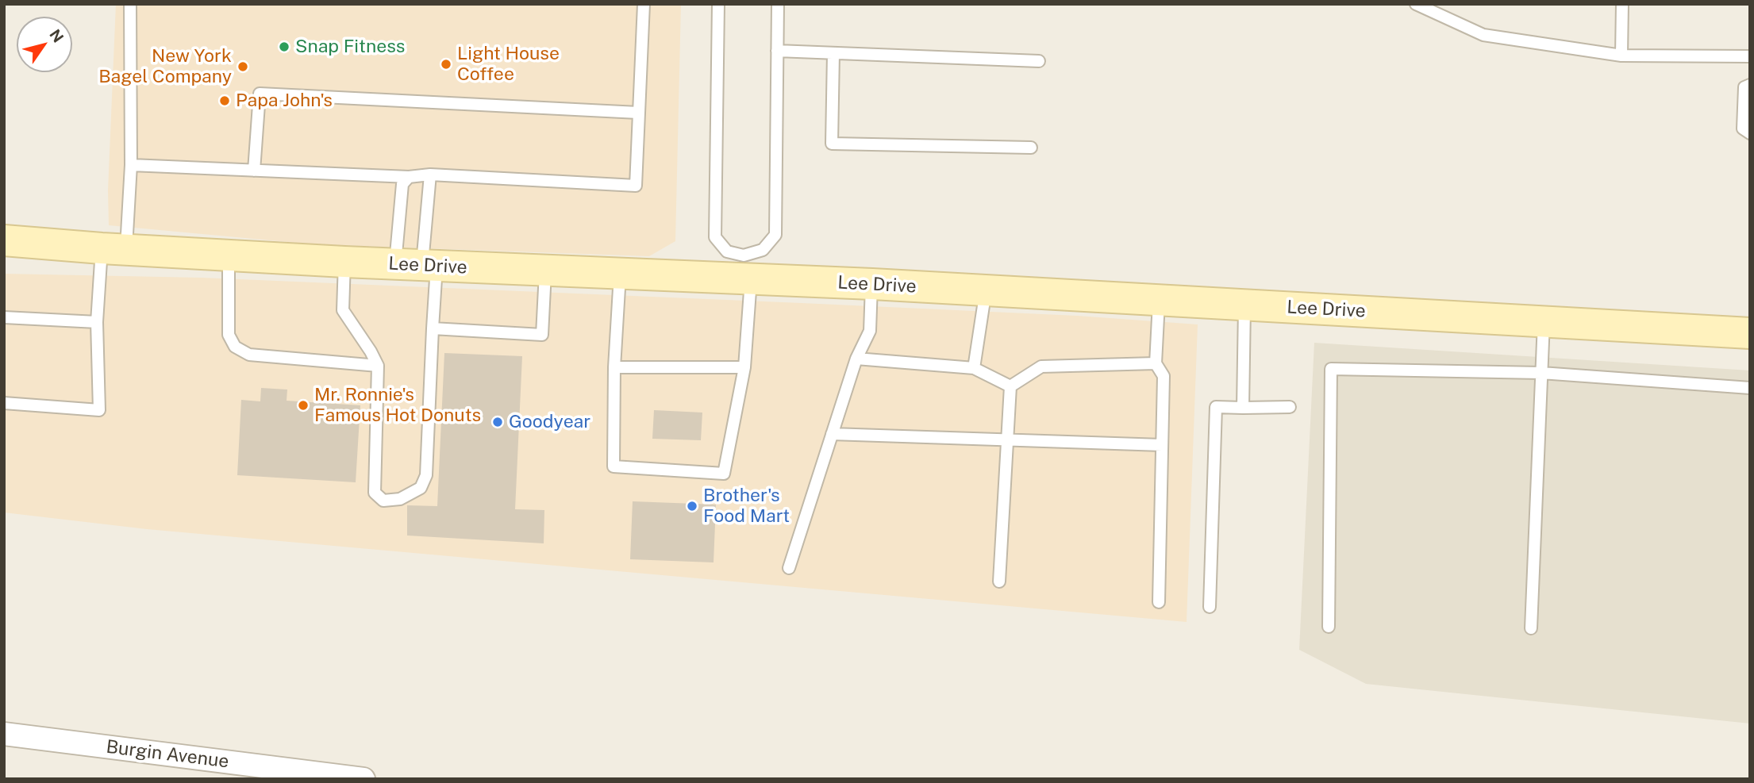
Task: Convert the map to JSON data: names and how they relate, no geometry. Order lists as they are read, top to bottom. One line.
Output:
{"streets":{"main road":["Lee Drive"],"street":["Burgin Avenue"]},"places":["Snap Fitness","Light House Coffee","New York Bagel Company","Papa John's","Mr. Ronnie's Famous Hot Donuts","Goodyear","Brother's Food Mart"],"north":"top right"}
